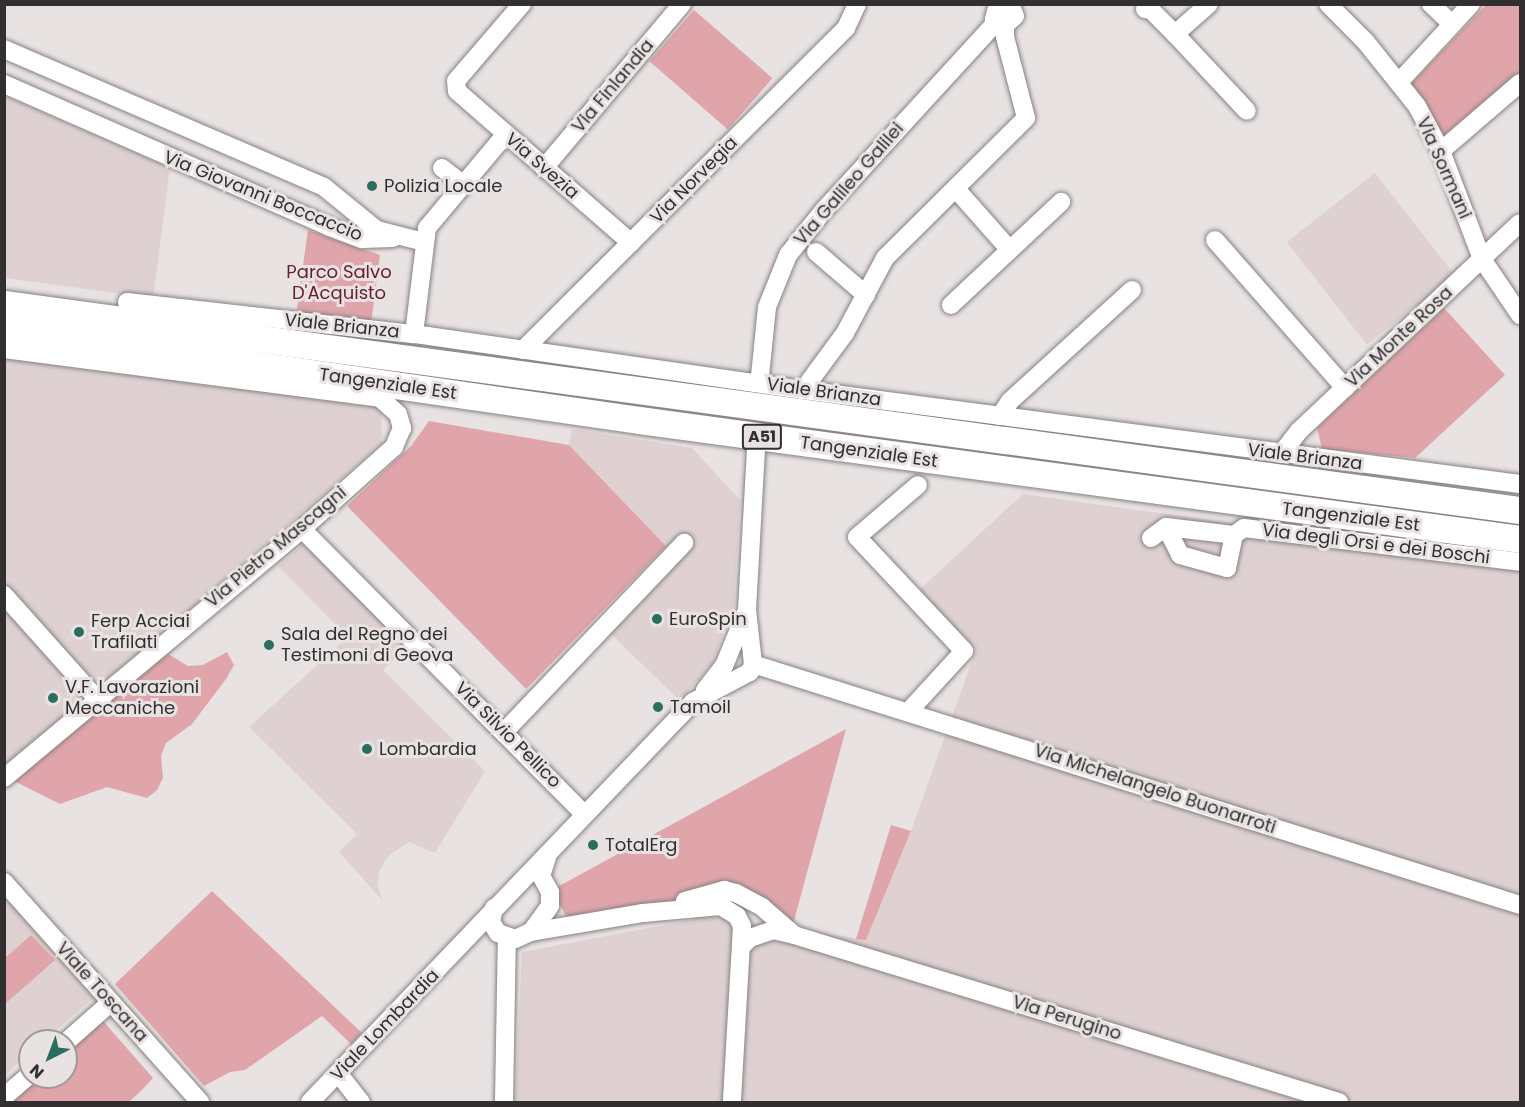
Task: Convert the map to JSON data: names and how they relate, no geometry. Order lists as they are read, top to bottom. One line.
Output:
{"streets":{"highway":["Tangenziale Est","A51"],"street":["Via Finlandia","Via Svezia","Via Sormani","Via Norvegia","Via Galileo Galilei","Via Giovanni Boccaccio","Viale Brianza","Via Monte Rosa","Via degli Orsi e dei Boschi","Via Pietro Mascagni","Via Silvio Pellico","Via Michelangelo Buonarroti","Viale Toscana","Via Perugino","Viale Lombardia"]},"crossings":[["Via Finlandia","Via Svezia"],["Via Svezia","Via Norvegia"],["Via Sormani","Via Monte Rosa"],["Via Norvegia","Viale Brianza"],["Viale Brianza","Via Monte Rosa"],["Via Pietro Mascagni","Via Silvio Pellico"],["Via Silvio Pellico","Viale Lombardia"],["Via Michelangelo Buonarroti","Viale Lombardia"],["Via Perugino","Viale Lombardia"]],"parks":["Parco Salvo D'Acquisto"],"places":["Polizia Locale","EuroSpin","Ferp Acciai Trafilati","Sala del Regno dei Testimoni di Geova","V.F. Lavorazioni Meccaniche","Tamoil","Lombardia","TotalErg"],"north":"bottom left"}
